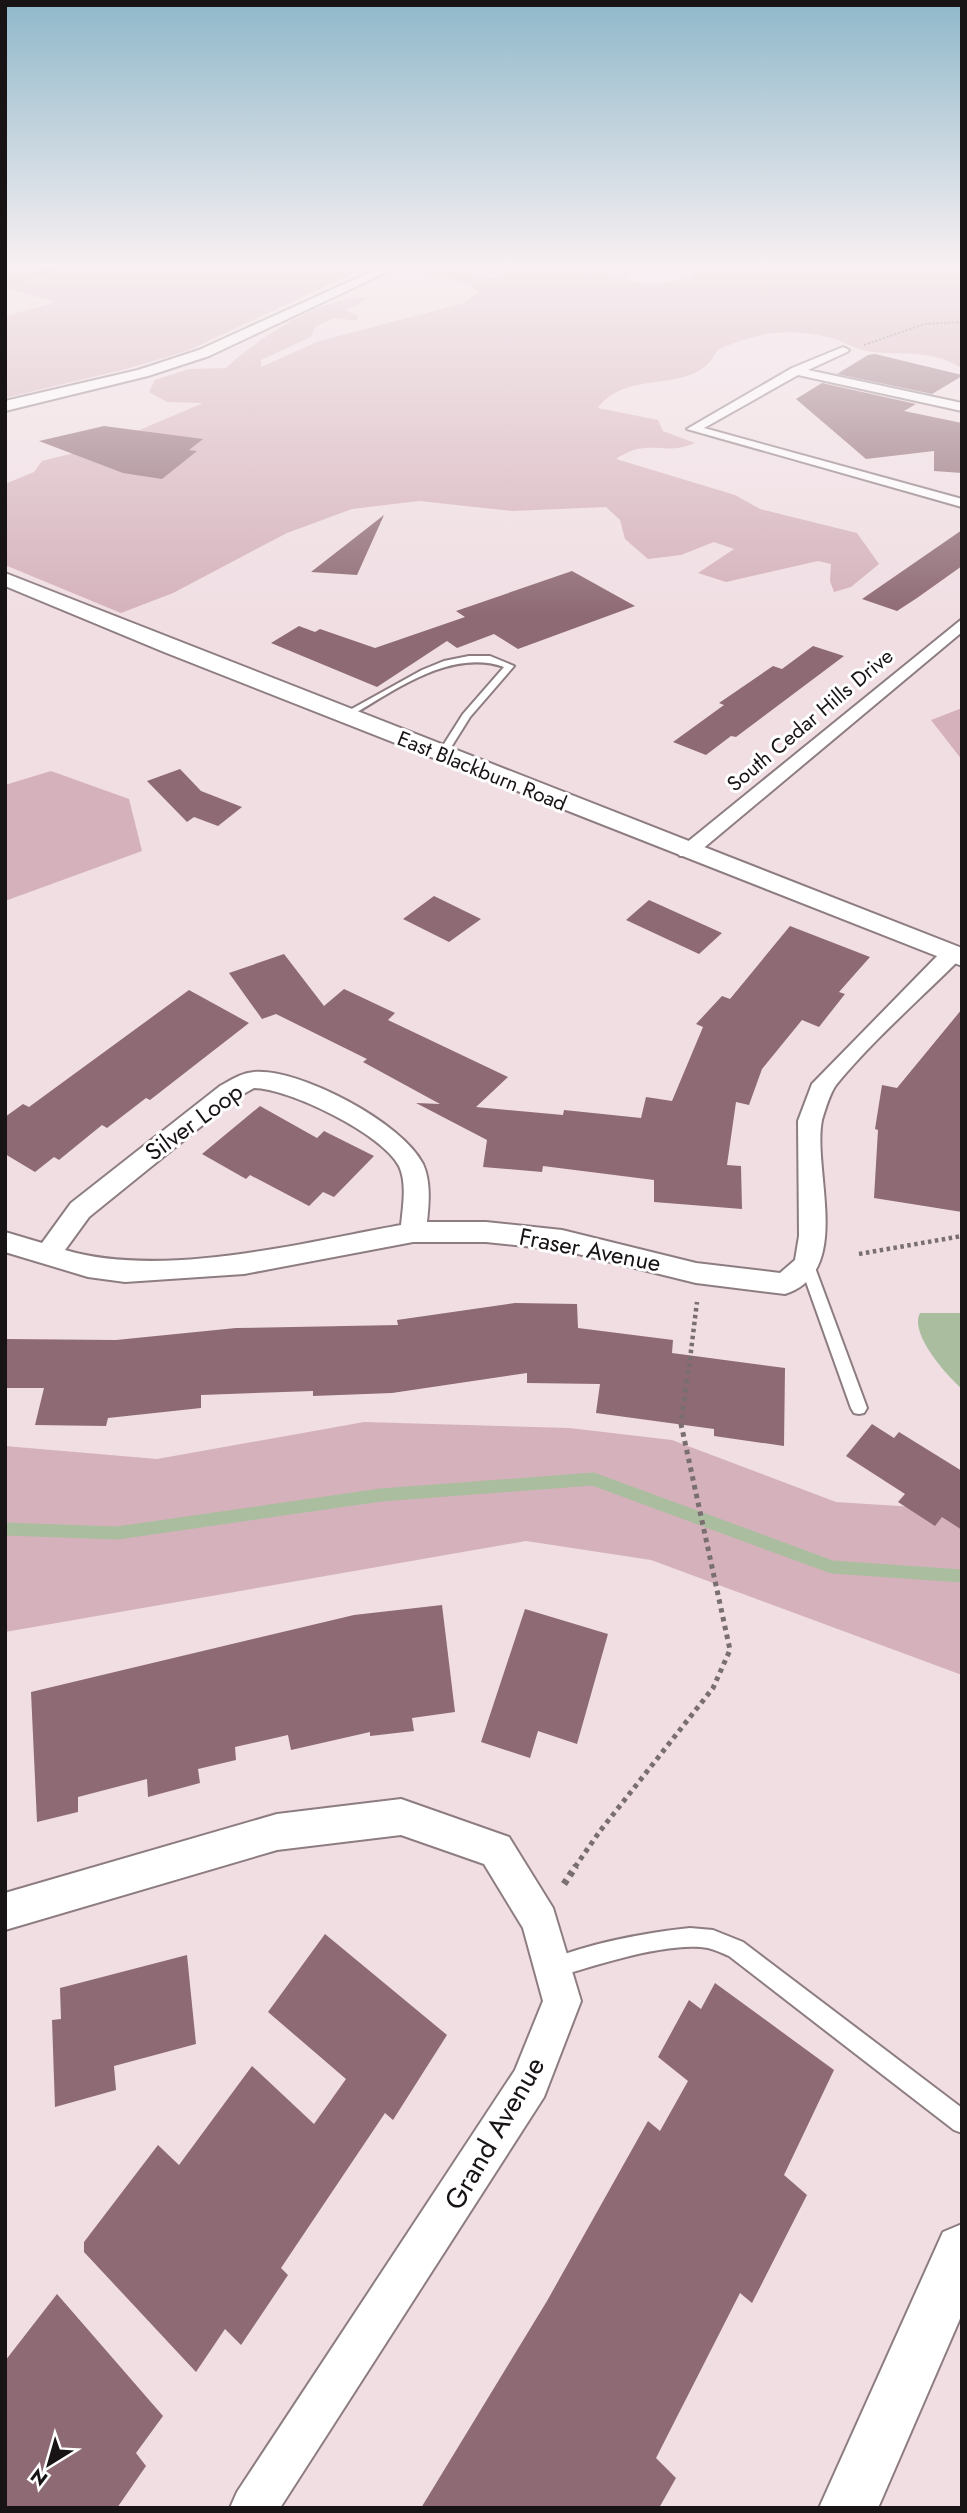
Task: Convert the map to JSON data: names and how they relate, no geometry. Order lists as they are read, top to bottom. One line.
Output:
{"streets":{"street":["South Cedar Hills Drive","East Blackburn Road","Silver Loop","Fraser Avenue","Grand Avenue"]},"crossings":[["South Cedar Hills Drive","East Blackburn Road"],["Silver Loop","Fraser Avenue"]],"north":"bottom left"}
